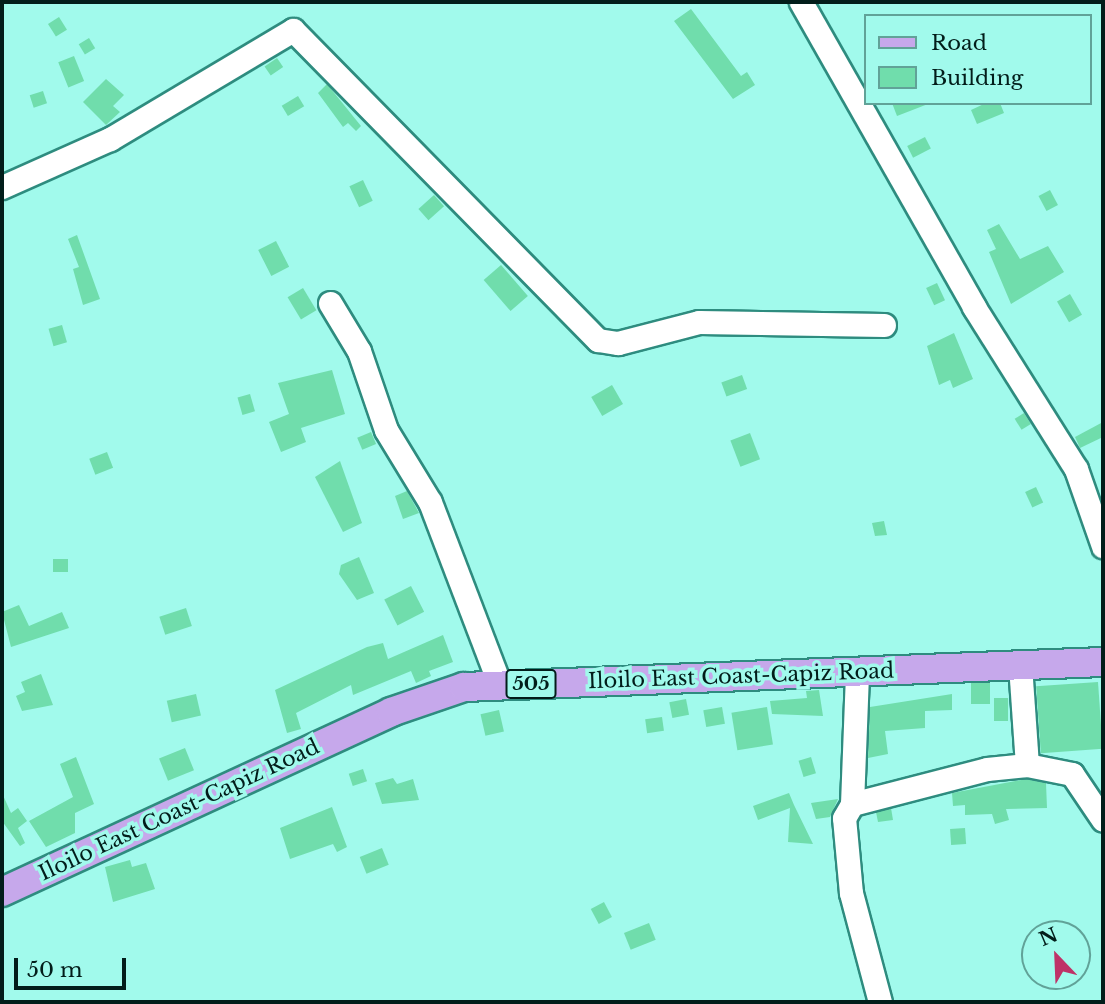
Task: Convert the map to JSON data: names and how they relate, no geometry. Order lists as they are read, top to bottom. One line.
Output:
{"streets":{"main road":["Iloilo East Coast-Capiz Road","505"]},"legend":["Road","Building"],"scale_bar":"50 m","north":"top left"}
